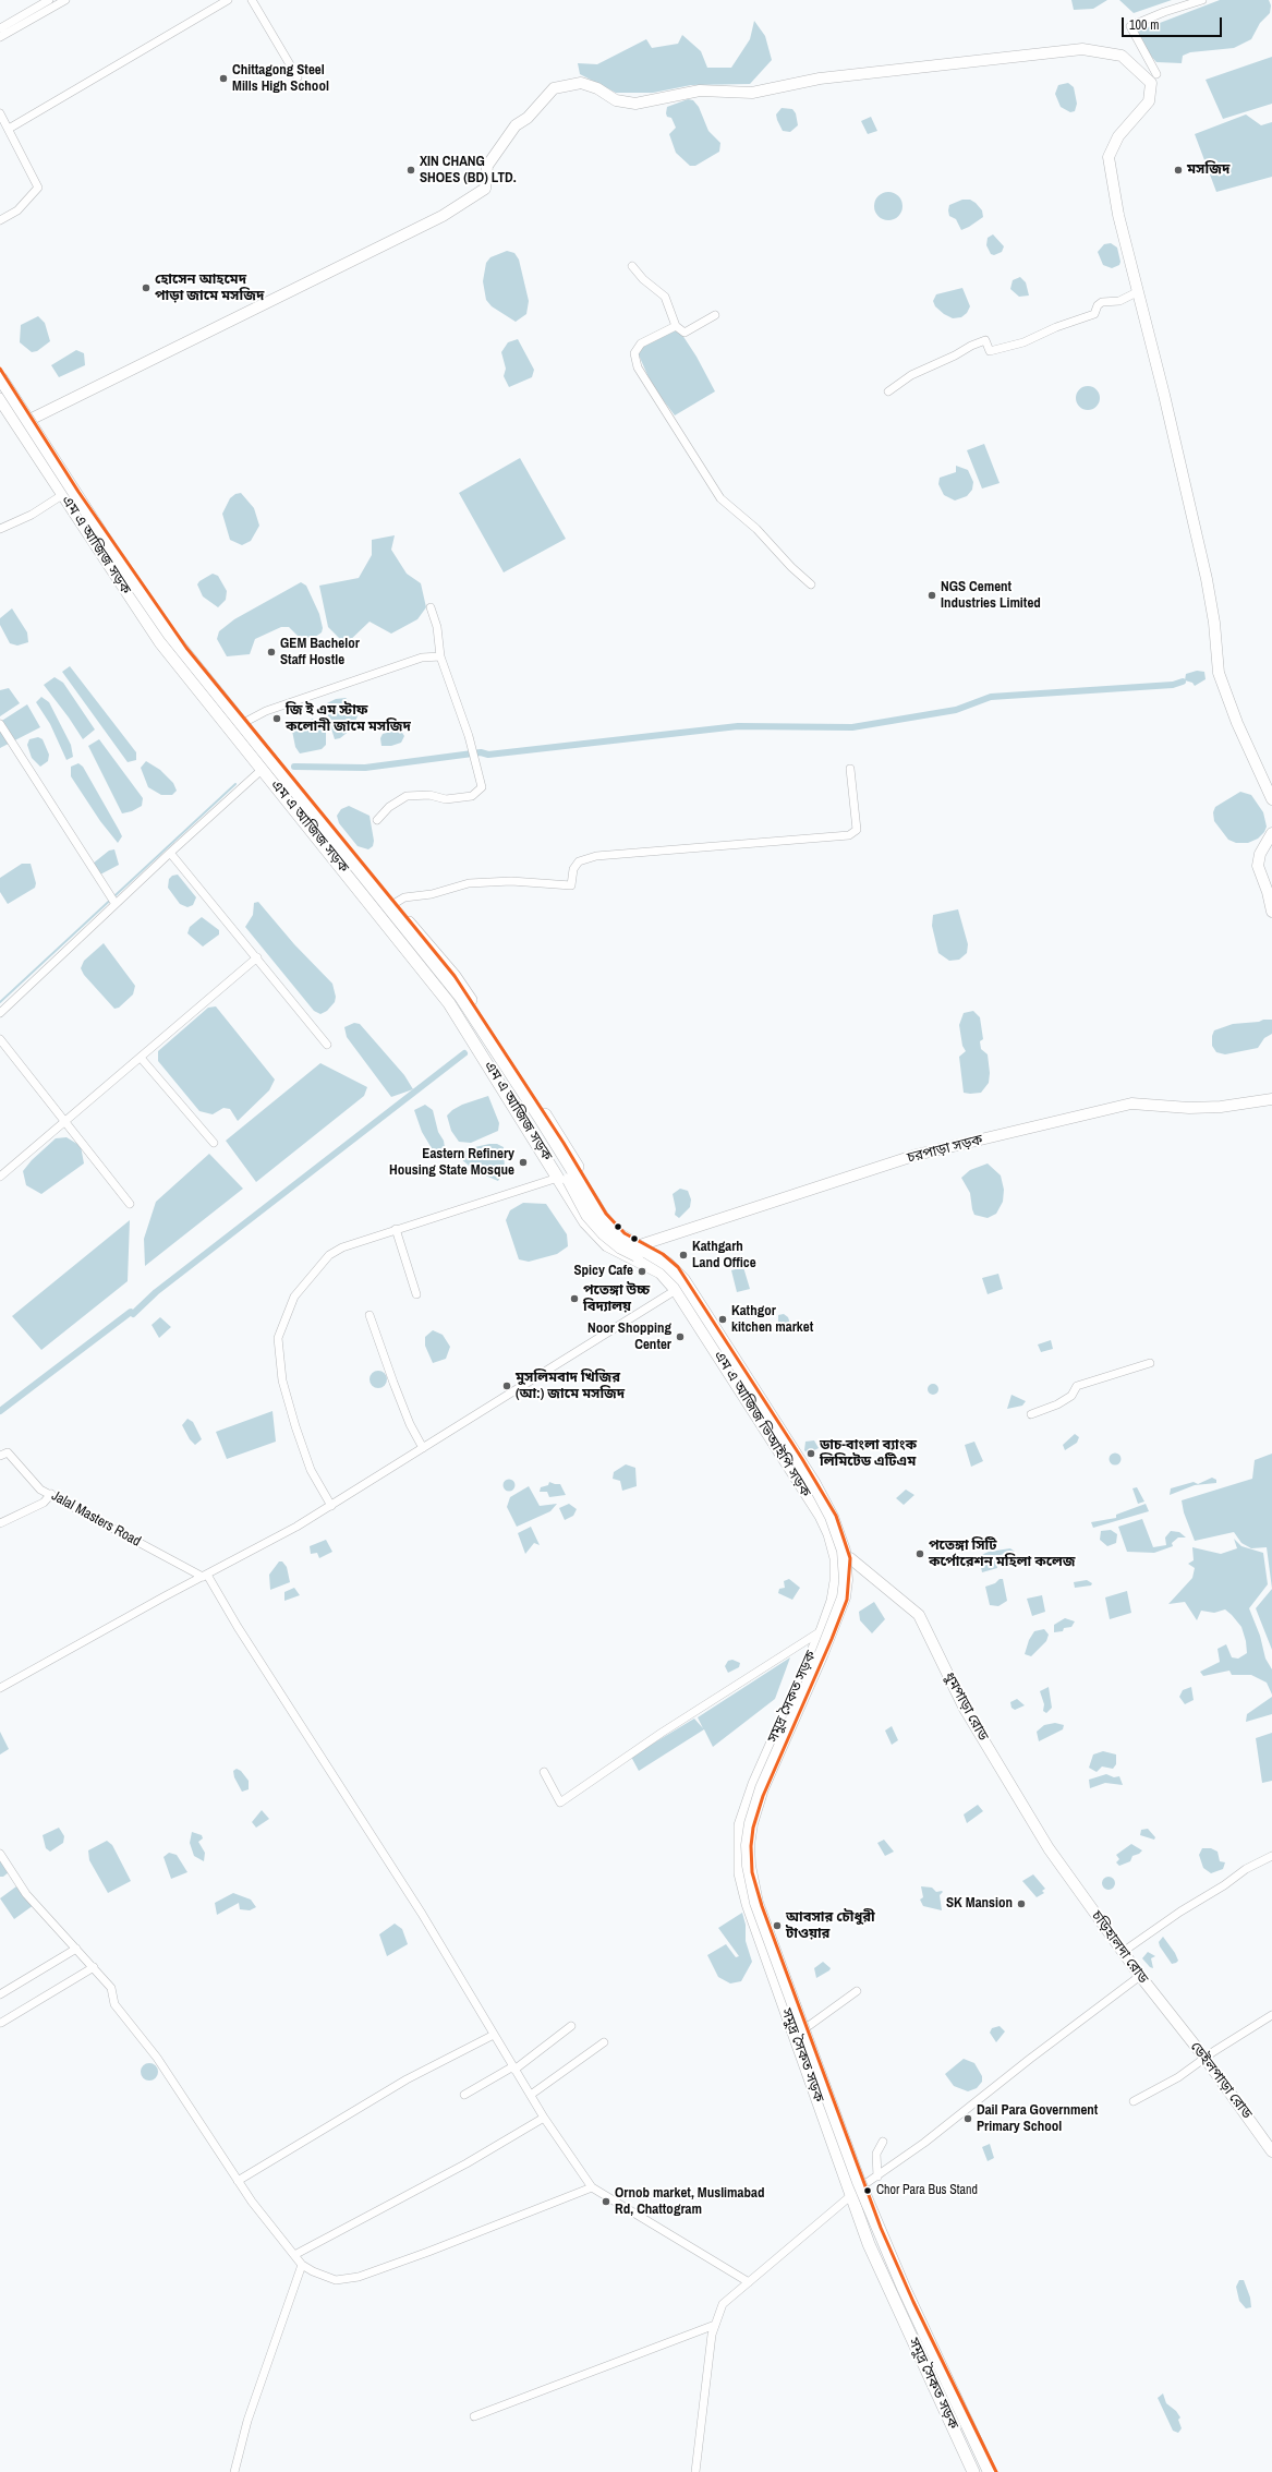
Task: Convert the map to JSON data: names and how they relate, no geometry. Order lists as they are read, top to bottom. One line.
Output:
{"streets":{"main road":["এম এ আজিজ সড়ক","এম এ আজিজ ভিআইপি সড়ক","সমুদ্র সৈকত সড়ক"],"street":["চরপাড়া সড়ক","Jalal Masters Road","ধুমপাড়া রোড","চড়িহালদা রোড","ডেইলপাড়া রোড"]},"crossings":[["এম এ আজিজ সড়ক","এম এ আজিজ ভিআইপি সড়ক"],["চরপাড়া সড়ক","এম এ আজিজ ভিআইপি সড়ক"],["এম এ আজিজ ভিআইপি সড়ক","সমুদ্র সৈকত সড়ক"],["এম এ আজিজ ভিআইপি সড়ক","ধুমপাড়া রোড"],["ধুমপাড়া রোড","চড়িহালদা রোড"],["চড়িহালদা রোড","ডেইলপাড়া রোড"]],"places":["Chittagong Steel Mills High School","XIN CHANG SHOES (BD) LTD.","মসজিদ","হোসেন আহমেদ পাড়া জামে মসজিদ","NGS Cement Industries Limited","GEM Bachelor Staff Hostle","জি ই এম স্টাফ কলোনী জামে মসজিদ","Eastern Refinery Housing State Mosque","Kathgarh Land Office","Spicy Cafe","পতেঙ্গা উচ্চ বিদ্যালয়","Kathgor kitchen market","Noor Shopping Center","মুসলিমবাদ খিজির (আ:) জামে মসজিদ","ডাচ-বাংলা ব্যাংক লিমিটেড এটিএম","পতেঙ্গা সিটি কর্পোরেশন মহিলা কলেজ","SK Mansion","আবসার চৌধুরী টাওয়ার","Dail Para Government Primary School","Chor Para Bus Stand","Ornob market, Muslimabad Rd, Chattogram"],"scale_bar":"100 m"}
